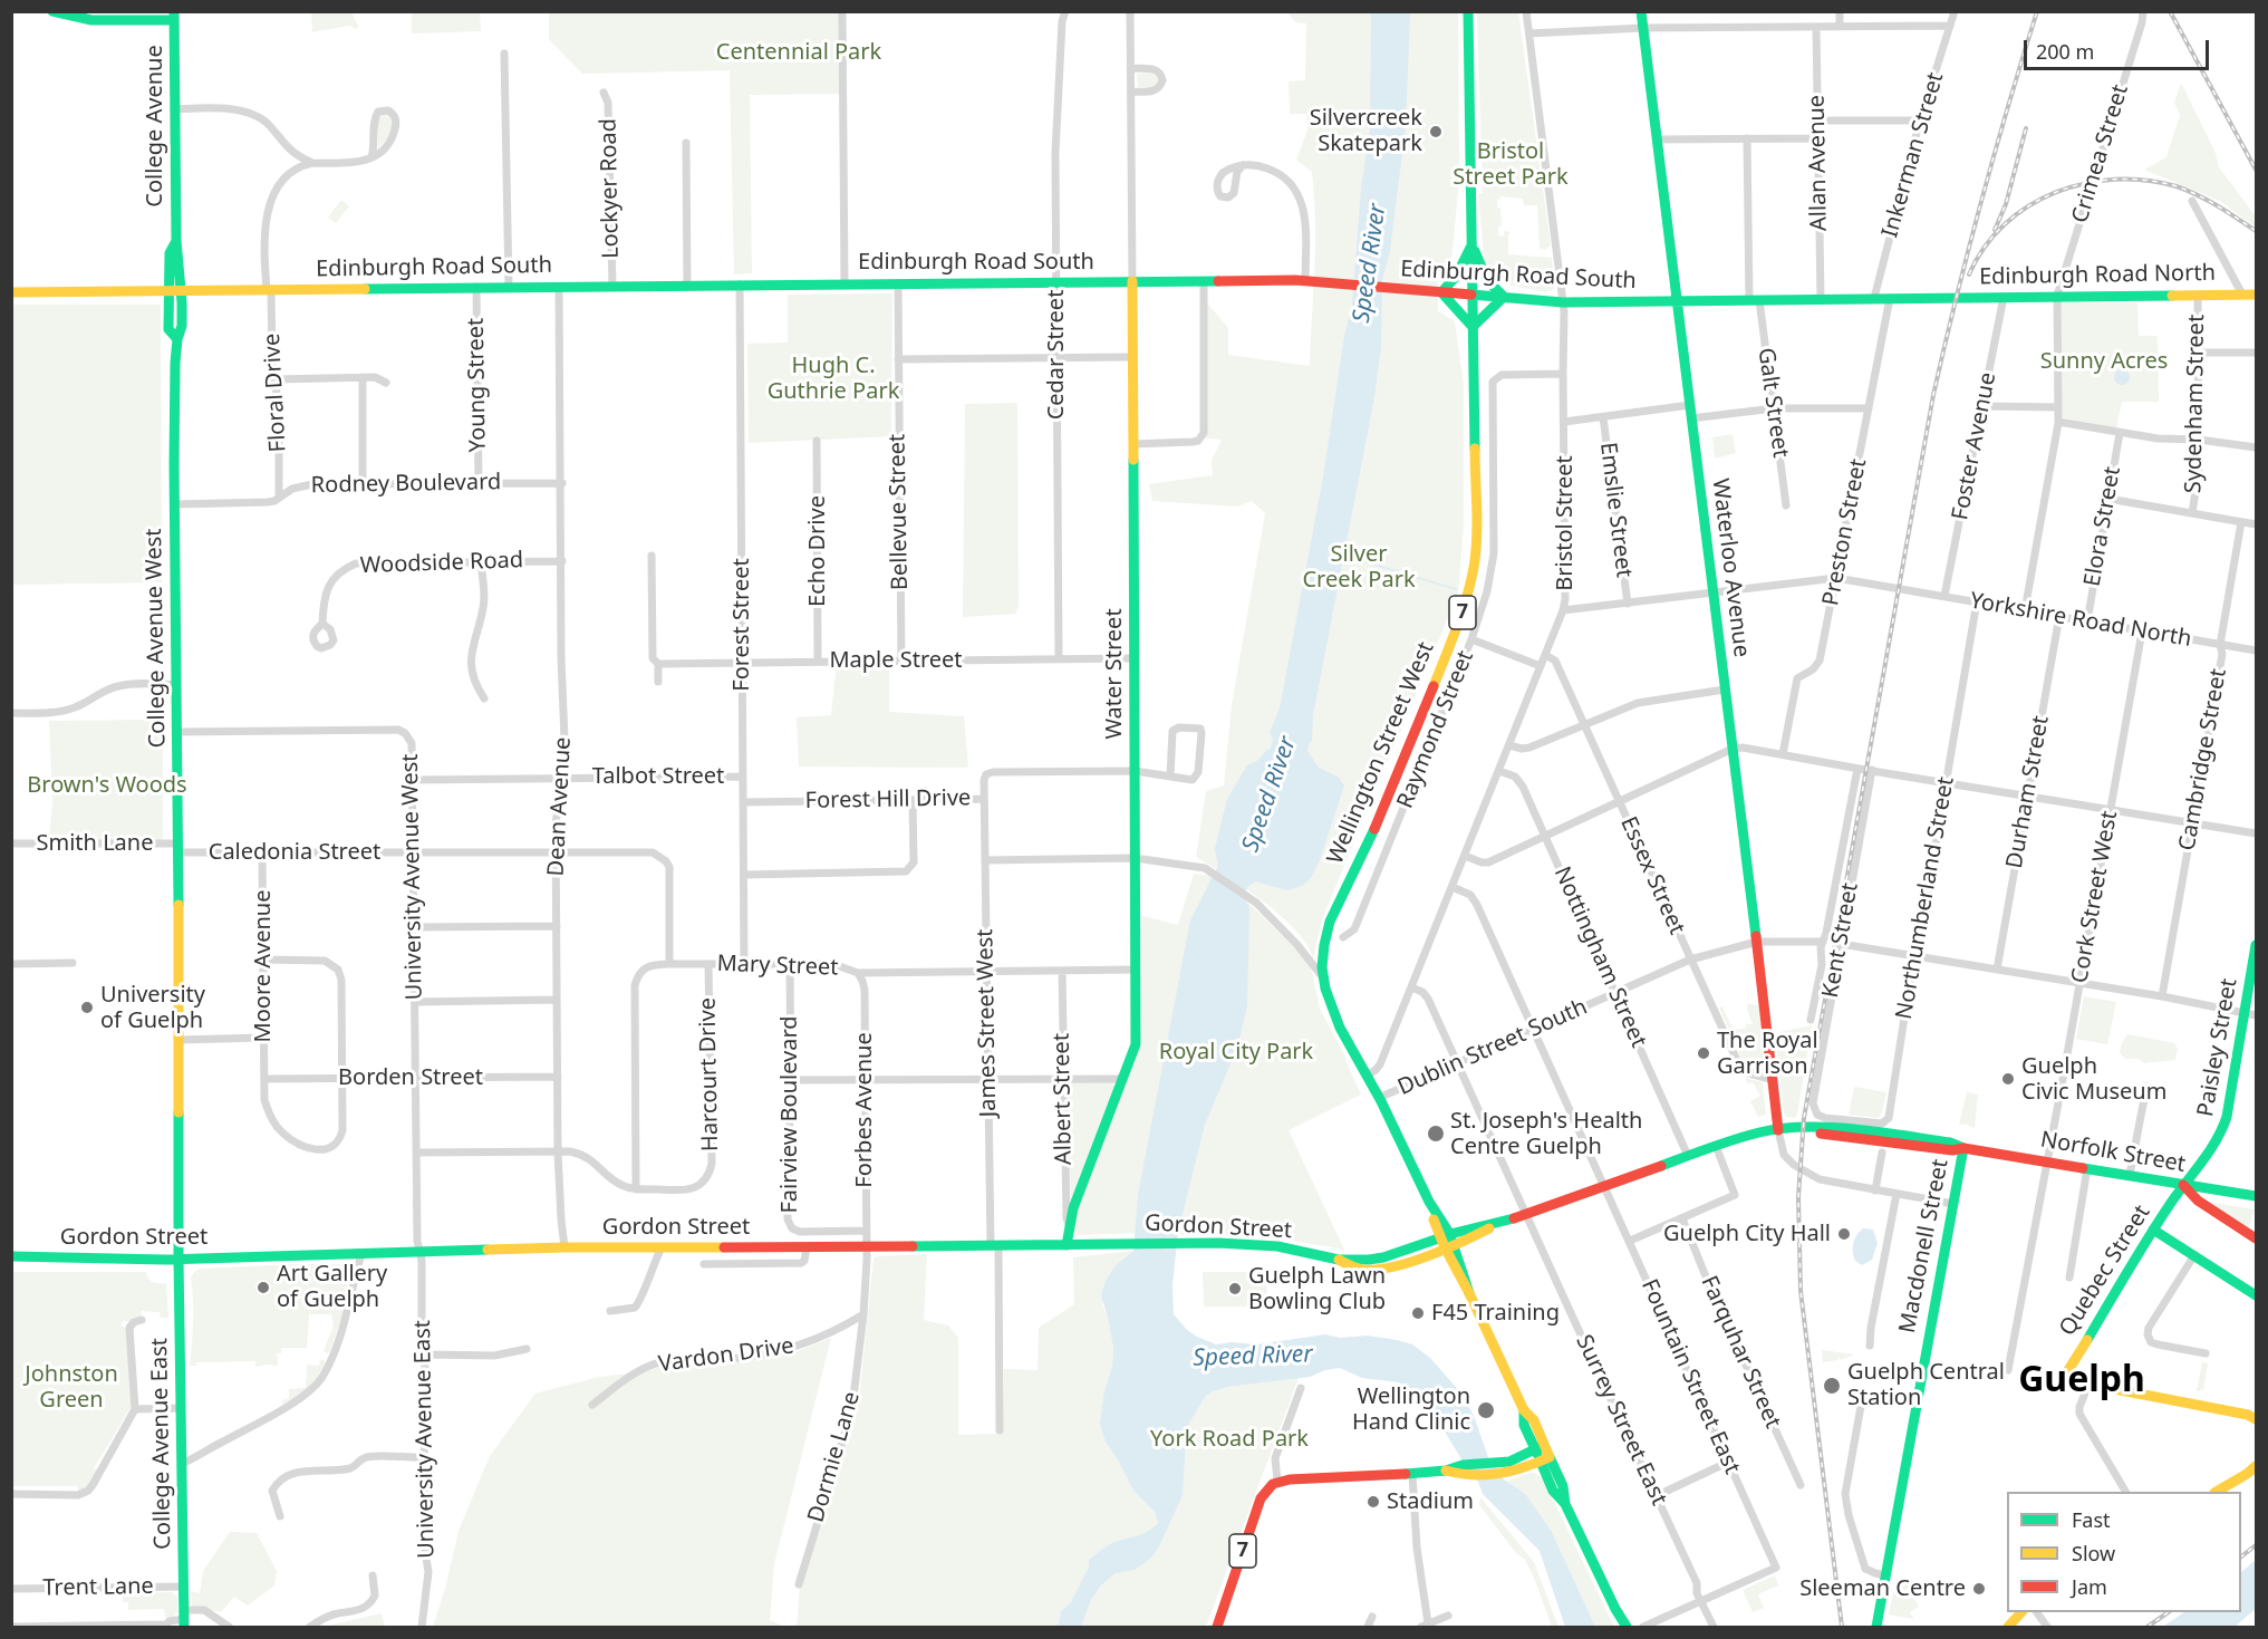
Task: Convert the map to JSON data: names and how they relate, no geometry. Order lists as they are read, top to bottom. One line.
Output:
{"streets":{"main road":["College Avenue","Edinburgh Road South","Edinburgh Road North","Waterloo Avenue","7","College Avenue West","Water Street","Wellington Street West","Paisley Street","Norfolk Street","Gordon Street","Macdonell Street","Quebec Street","College Avenue East"],"street":["Crimea Street","Inkerman Street","Allan Avenue","Lockyer Road","Cedar Street","Young Street","Floral Drive","Galt Street","Sydenham Street","Foster Avenue","Rodney Boulevard","Emslie Street","Bellevue Street","Bristol Street","Elora Street","Preston Street","Echo Drive","Woodside Road","Yorkshire Road North","Forest Street","Maple Street","Raymond Street","Cambridge Street","Talbot Street","Durham Street","Forest Hill Drive","Dean Avenue","Smith Lane","Caledonia Street","Essex Street","University Avenue West","Cork Street West","Northumberland Street","Kent Street","Nottingham Street","Moore Avenue","Mary Street","James Street West","Dublin Street South","Harcourt Drive","Borden Street","Albert Street","Forbes Avenue","Fairview Boulevard","Farquhar Street","Vardon Drive","Fountain Street East","Surrey Street East","University Avenue East","Dormie Lane","Trent Lane"]},"crossings":[["College Avenue","College Avenue West"],["Crimea Street","Edinburgh Road North"],["Crimea Street","Yorkshire Road North"],["Inkerman Street","Edinburgh Road South"],["Allan Avenue","Edinburgh Road South"],["Lockyer Road","Edinburgh Road South"],["Edinburgh Road South","Edinburgh Road North"],["Edinburgh Road South","Cedar Street"],["Edinburgh Road South","Young Street"],["Edinburgh Road South","Floral Drive"],["Edinburgh Road South","Galt Street"],["Edinburgh Road South","Bellevue Street"],["Edinburgh Road South","Bristol Street"],["Edinburgh Road South","Preston Street"],["Edinburgh Road South","Waterloo Avenue"],["Edinburgh Road South","Forest Street"],["Edinburgh Road South","College Avenue West"],["Edinburgh Road South","Water Street"],["Edinburgh Road South","Wellington Street West"],["Edinburgh Road South","Dean Avenue"],["Edinburgh Road North","Sydenham Street"],["Edinburgh Road North","Foster Avenue"],["Cedar Street","Maple Street"],["Young Street","Rodney Boulevard"],["Floral Drive","Rodney Boulevard"],["Foster Avenue","Yorkshire Road North"],["Rodney Boulevard","College Avenue West"],["Rodney Boulevard","Dean Avenue"],["Emslie Street","Yorkshire Road North"],["Bellevue Street","Maple Street"],["Bristol Street","Yorkshire Road North"],["Bristol Street","Raymond Street"],["Bristol Street","Wellington Street West"],["Bristol Street","Essex Street"],["Bristol Street","Nottingham Street"],["Bristol Street","Fountain Street East"],["Bristol Street","Surrey Street East"],["Elora Street","Yorkshire Road North"],["Preston Street","Yorkshire Road North"],["Echo Drive","Maple Street"],["Woodside Road","Dean Avenue"],["Waterloo Avenue","Yorkshire Road North"],["Waterloo Avenue","Essex Street"],["Waterloo Avenue","Dublin Street South"],["Waterloo Avenue","Norfolk Street"],["Waterloo Avenue","Gordon Street"],["7","Wellington Street West"],["7","Gordon Street"],["Yorkshire Road North","Cambridge Street"],["Yorkshire Road North","Durham Street"],["Yorkshire Road North","Cork Street West"],["Yorkshire Road North","Northumberland Street"],["Forest Street","Maple Street"],["Forest Street","Talbot Street"],["Forest Street","Forest Hill Drive"],["Forest Street","Mary Street"],["College Avenue West","Smith Lane"],["College Avenue West","Caledonia Street"],["College Avenue West","University Avenue West"],["College Avenue West","Gordon Street"],["College Avenue West","College Avenue East"],["Maple Street","Water Street"],["Water Street","Forest Hill Drive"],["Water Street","Mary Street"],["Water Street","Albert Street"],["Water Street","Gordon Street"],["Wellington Street West","Dublin Street South"],["Wellington Street West","Gordon Street"],["Talbot Street","Dean Avenue"],["Talbot Street","University Avenue West"],["Forest Hill Drive","James Street West"],["Dean Avenue","Caledonia Street"],["Dean Avenue","Harcourt Drive"],["Dean Avenue","Borden Street"],["Dean Avenue","Gordon Street"],["Smith Lane","Caledonia Street"],["Caledonia Street","University Avenue West"],["Caledonia Street","Moore Avenue"],["Caledonia Street","Mary Street"],["Essex Street","Dublin Street South"],["University Avenue West","Harcourt Drive"],["University Avenue West","Borden Street"],["University Avenue West","Gordon Street"],["University Avenue West","University Avenue East"],["Cork Street West","Norfolk Street"],["Northumberland Street","Kent Street"],["Kent Street","Dublin Street South"],["Nottingham Street","Dublin Street South"],["Nottingham Street","Gordon Street"],["Moore Avenue","Borden Street"],["Mary Street","James Street West"],["Mary Street","Harcourt Drive"],["Mary Street","Albert Street"],["Mary Street","Forbes Avenue"],["Mary Street","Fairview Boulevard"],["James Street West","Gordon Street"],["Dublin Street South","Fountain Street East"],["Dublin Street South","Surrey Street East"],["Paisley Street","Norfolk Street"],["Paisley Street","Quebec Street"],["Forbes Avenue","Fairview Boulevard"],["Forbes Avenue","Gordon Street"],["Forbes Avenue","Dormie Lane"],["Norfolk Street","Gordon Street"],["Norfolk Street","Macdonell Street"],["Norfolk Street","Quebec Street"],["Gordon Street","Fountain Street East"],["Gordon Street","Surrey Street East"],["Gordon Street","University Avenue East"],["Gordon Street","College Avenue East"],["Gordon Street","Dormie Lane"],["Vardon Drive","Dormie Lane"],["Fountain Street East","Surrey Street East"],["College Avenue East","Trent Lane"]],"districts":["Guelph"],"water":["Speed River"],"parks":["Centennial Park","Bristol Street Park","Sunny Acres","Hugh C. Guthrie Park","Silver Creek Park","Brown's Woods","Royal City Park","Johnston Green","York Road Park"],"places":["Silvercreek Skatepark","University of Guelph","The Royal Garrison","Guelph Civic Museum","St. Joseph's Health Centre Guelph","Guelph City Hall","Art Gallery of Guelph","Guelph Lawn Bowling Club","F45 Training","Guelph Central Station","Wellington Hand Clinic","Stadium","Sleeman Centre"],"legend":["Fast","Slow","Jam"],"scale_bar":"200 m"}
